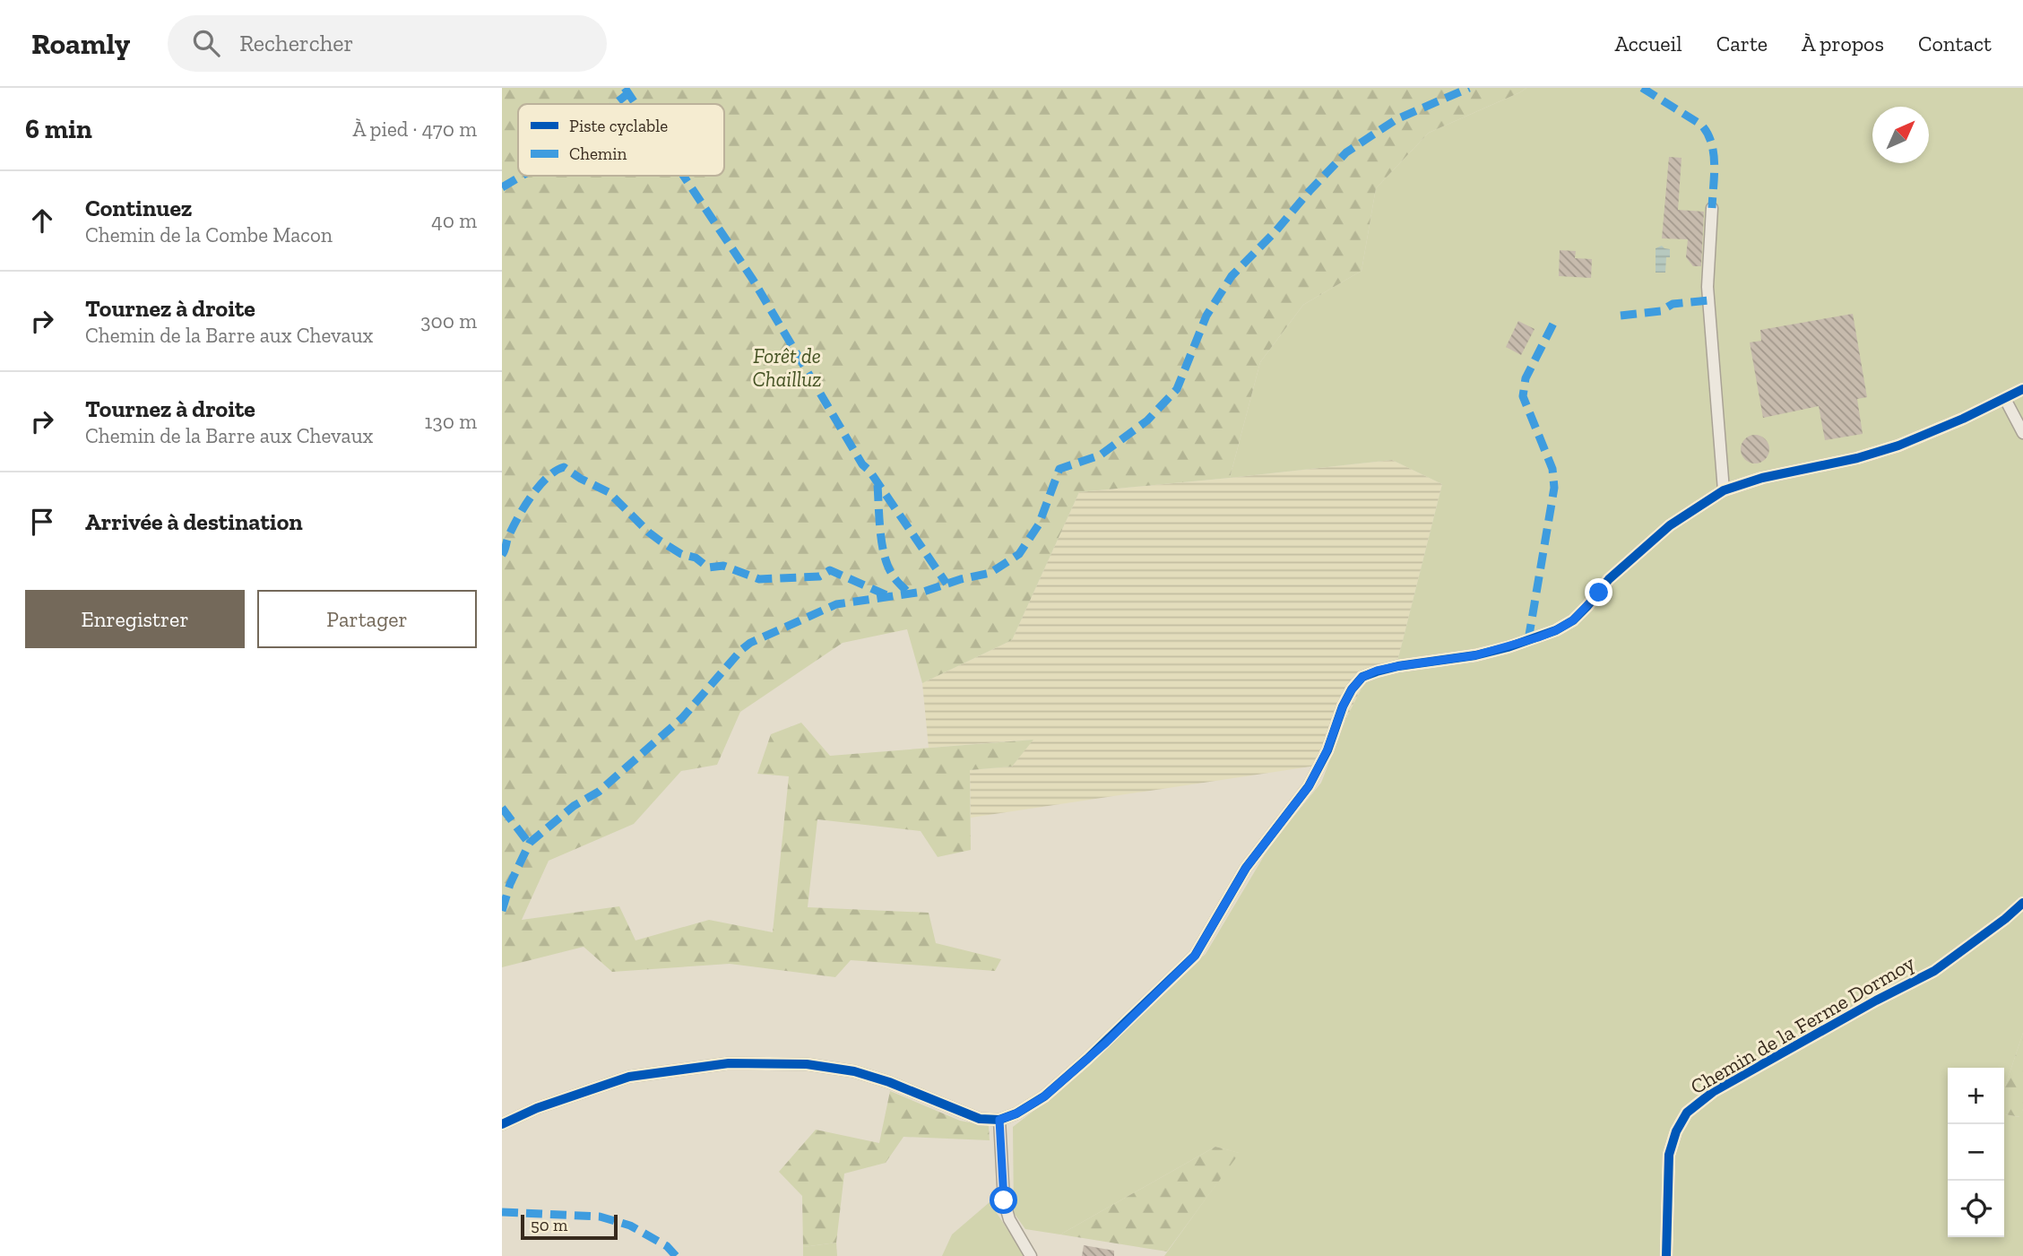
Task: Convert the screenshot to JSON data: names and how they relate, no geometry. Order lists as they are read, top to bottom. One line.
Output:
{"streets":{"street":["Chemin de la Ferme Dormoy"]},"parks":["Forêt de Chailluz"],"legend":["Piste cyclable","Chemin"],"scale_bar":"50 m","north":"top right","page":{"header":"Roamly","search":"Rechercher","nav":["Accueil","Carte","À propos","Contact"],"heading":["6 min","À pied · 470 m"],"list":[["Continuez","Chemin de la Combe Macon","40 m"],["Tournez à droite","Chemin de la Barre aux Chevaux","300 m"],["Tournez à droite","Chemin de la Barre aux Chevaux","130 m"],"Arrivée à destination"],"buttons":["Enregistrer","Partager"],"map_buttons":["+","−"],"scale":"50 m"}}
